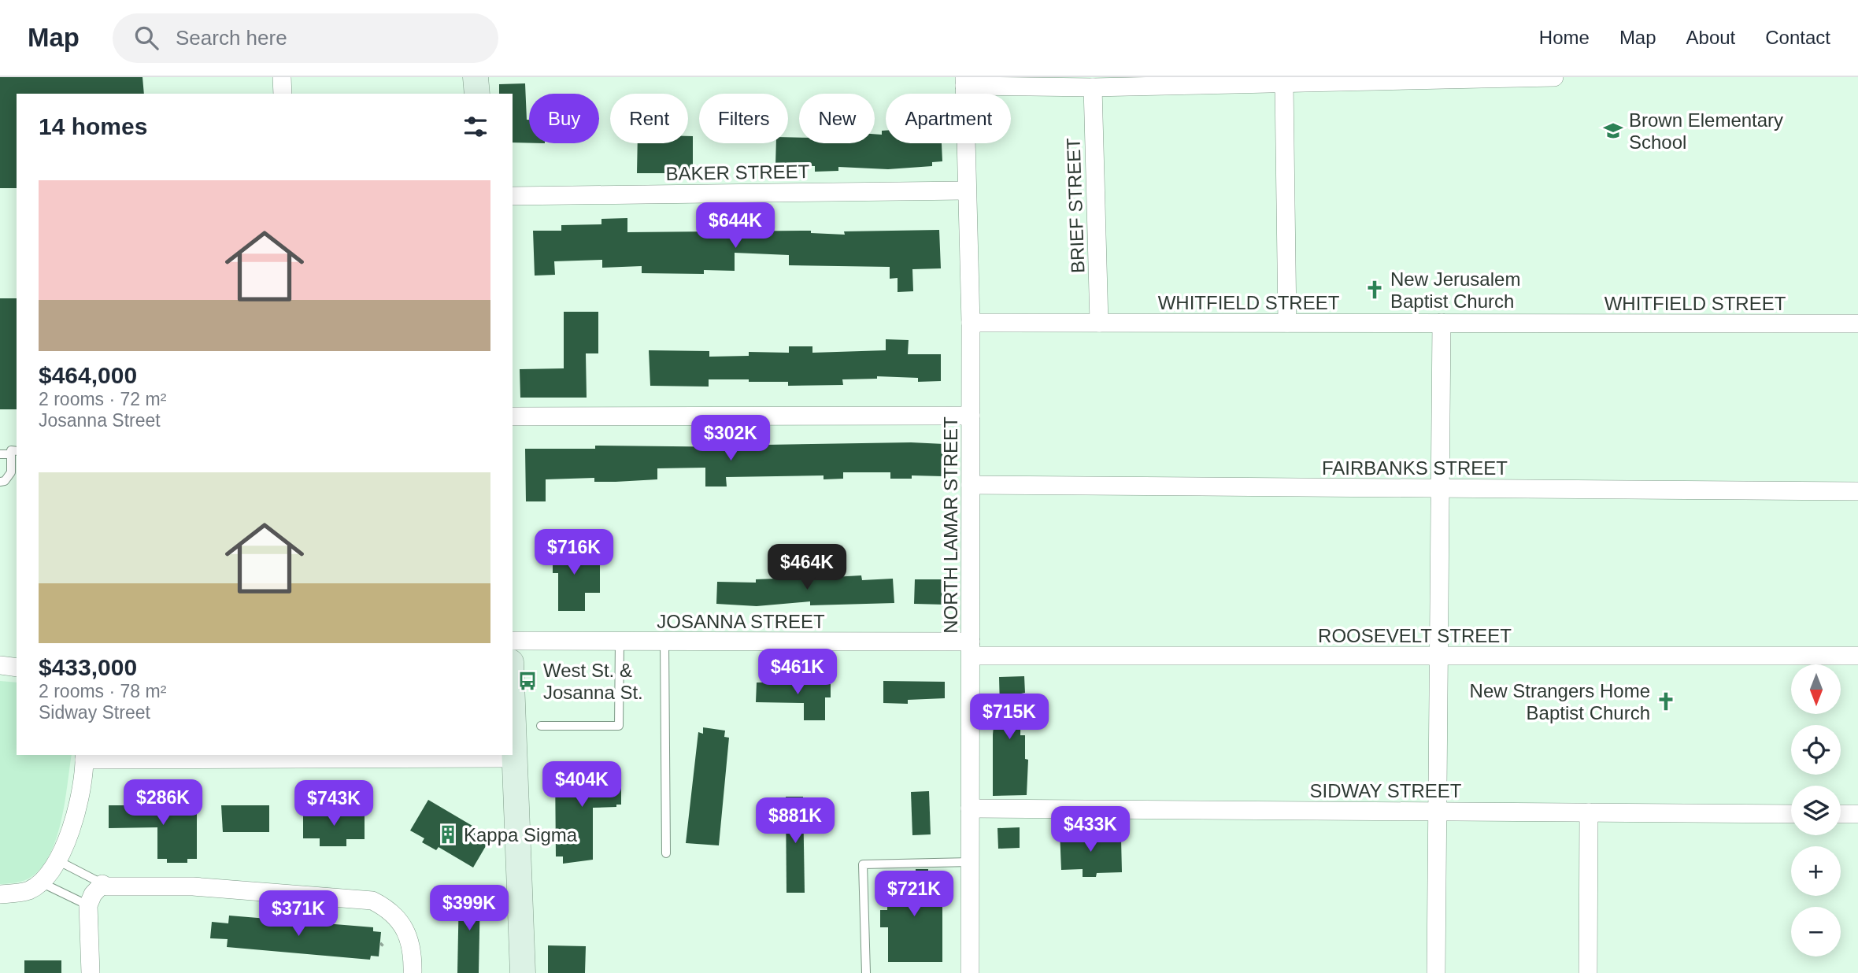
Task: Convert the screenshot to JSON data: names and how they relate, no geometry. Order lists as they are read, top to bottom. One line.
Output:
{"streets":{"street":["BAKER STREET","BRIEF STREET","WHITFIELD STREET","FAIRBANKS STREET","NORTH LAMAR STREET","JOSANNA STREET","ROOSEVELT STREET","SIDWAY STREET"]},"crossings":[["BAKER STREET","NORTH LAMAR STREET"],["BRIEF STREET","WHITFIELD STREET"],["WHITFIELD STREET","NORTH LAMAR STREET"],["FAIRBANKS STREET","NORTH LAMAR STREET"],["NORTH LAMAR STREET","JOSANNA STREET"],["NORTH LAMAR STREET","ROOSEVELT STREET"],["NORTH LAMAR STREET","SIDWAY STREET"],["JOSANNA STREET","ROOSEVELT STREET"]],"places":{"school or university":["Brown Elementary School"],"church":["New Jerusalem Baptist Church","New Strangers Home Baptist Church"],"bus stop":["West St. & Josanna St."],"building":["Kappa Sigma"]},"north":"bottom","page":{"header":"Map","search":"Search here","nav":["Home","Map","About","Contact"],"chip":["Buy","Rent","Filters","New","Apartment"],"heading":"14 homes","list":[{"name":"$464,000","note":"2 rooms · 72 m² · Josanna Street"},{"name":"$433,000","note":"2 rooms · 78 m² · Sidway Street"}],"price":["$644K","$302K","$716K","$464K","$461K","$715K","$404K","$286K","$743K","$881K","$433K","$721K","$399K","$371K"],"map_buttons":["+","−"]}}
